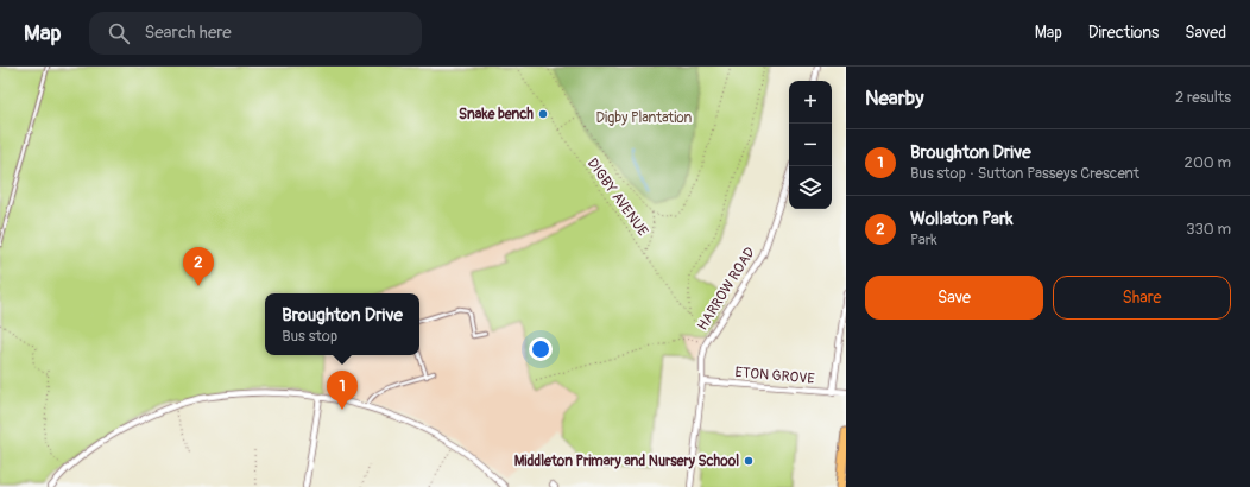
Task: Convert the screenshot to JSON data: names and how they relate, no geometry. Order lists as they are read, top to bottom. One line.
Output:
{"streets":{"street":["HARROW ROAD","ETON GROVE"],"path":["DIGBY AVENUE"]},"crossings":[["DIGBY AVENUE","HARROW ROAD"],["HARROW ROAD","ETON GROVE"]],"parks":["Digby Plantation"],"places":["Snake bench","Middleton Primary and Nursery School"],"page":{"header":"Map","search":"Search here","nav":["Map","Directions","Saved"],"heading":["Nearby","2 results"],"map_buttons":["+","−"],"list":[{"mark":"1","name":"Broughton Drive","note":"Bus stop · Sutton Passeys Crescent","value":"200 m"},{"mark":"2","name":"Wollaton Park","note":"Park","value":"330 m"}],"pins":["2","1"],"buttons":["Save","Share"],"popup":["Broughton Drive","Bus stop"]}}
